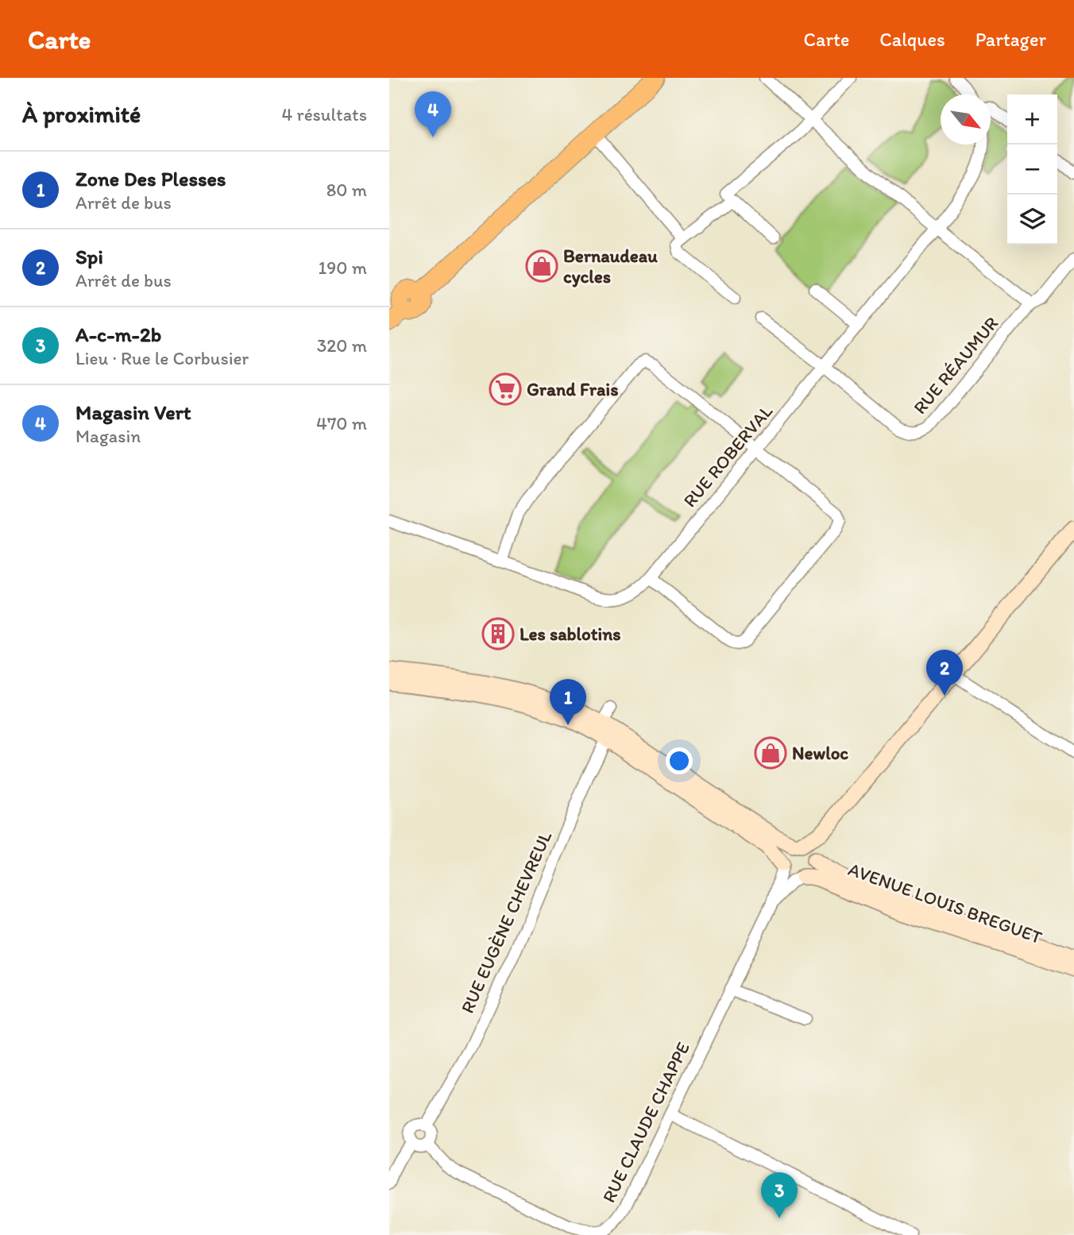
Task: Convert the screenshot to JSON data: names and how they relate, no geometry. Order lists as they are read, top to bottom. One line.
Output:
{"streets":{"street":["RUE RÉAUMUR","RUE ROBERVAL","AVENUE LOUIS BREGUET","RUE EUGÈNE CHEVREUL","RUE CLAUDE CHAPPE"]},"crossings":[["RUE RÉAUMUR","RUE ROBERVAL"],["AVENUE LOUIS BREGUET","RUE CLAUDE CHAPPE"],["RUE EUGÈNE CHEVREUL","RUE CLAUDE CHAPPE"]],"places":{"shop":["Bernaudeau cycles","Newloc"],"supermarket":["Grand Frais"],"building":["Les sablotins"]},"north":"bottom right","page":{"header":"Carte","nav":["Carte","Calques","Partager"],"heading":["À proximité","4 résultats"],"pins":["4","2","1","3"],"map_buttons":["+","−"],"list":[{"mark":"1","name":"Zone Des Plesses","note":"Arrêt de bus","value":"80 m"},{"mark":"2","name":"Spi","note":"Arrêt de bus","value":"190 m"},{"mark":"3","name":"A-c-m-2b","note":"Lieu · Rue le Corbusier","value":"320 m"},{"mark":"4","name":"Magasin Vert","note":"Magasin","value":"470 m"}]}}
